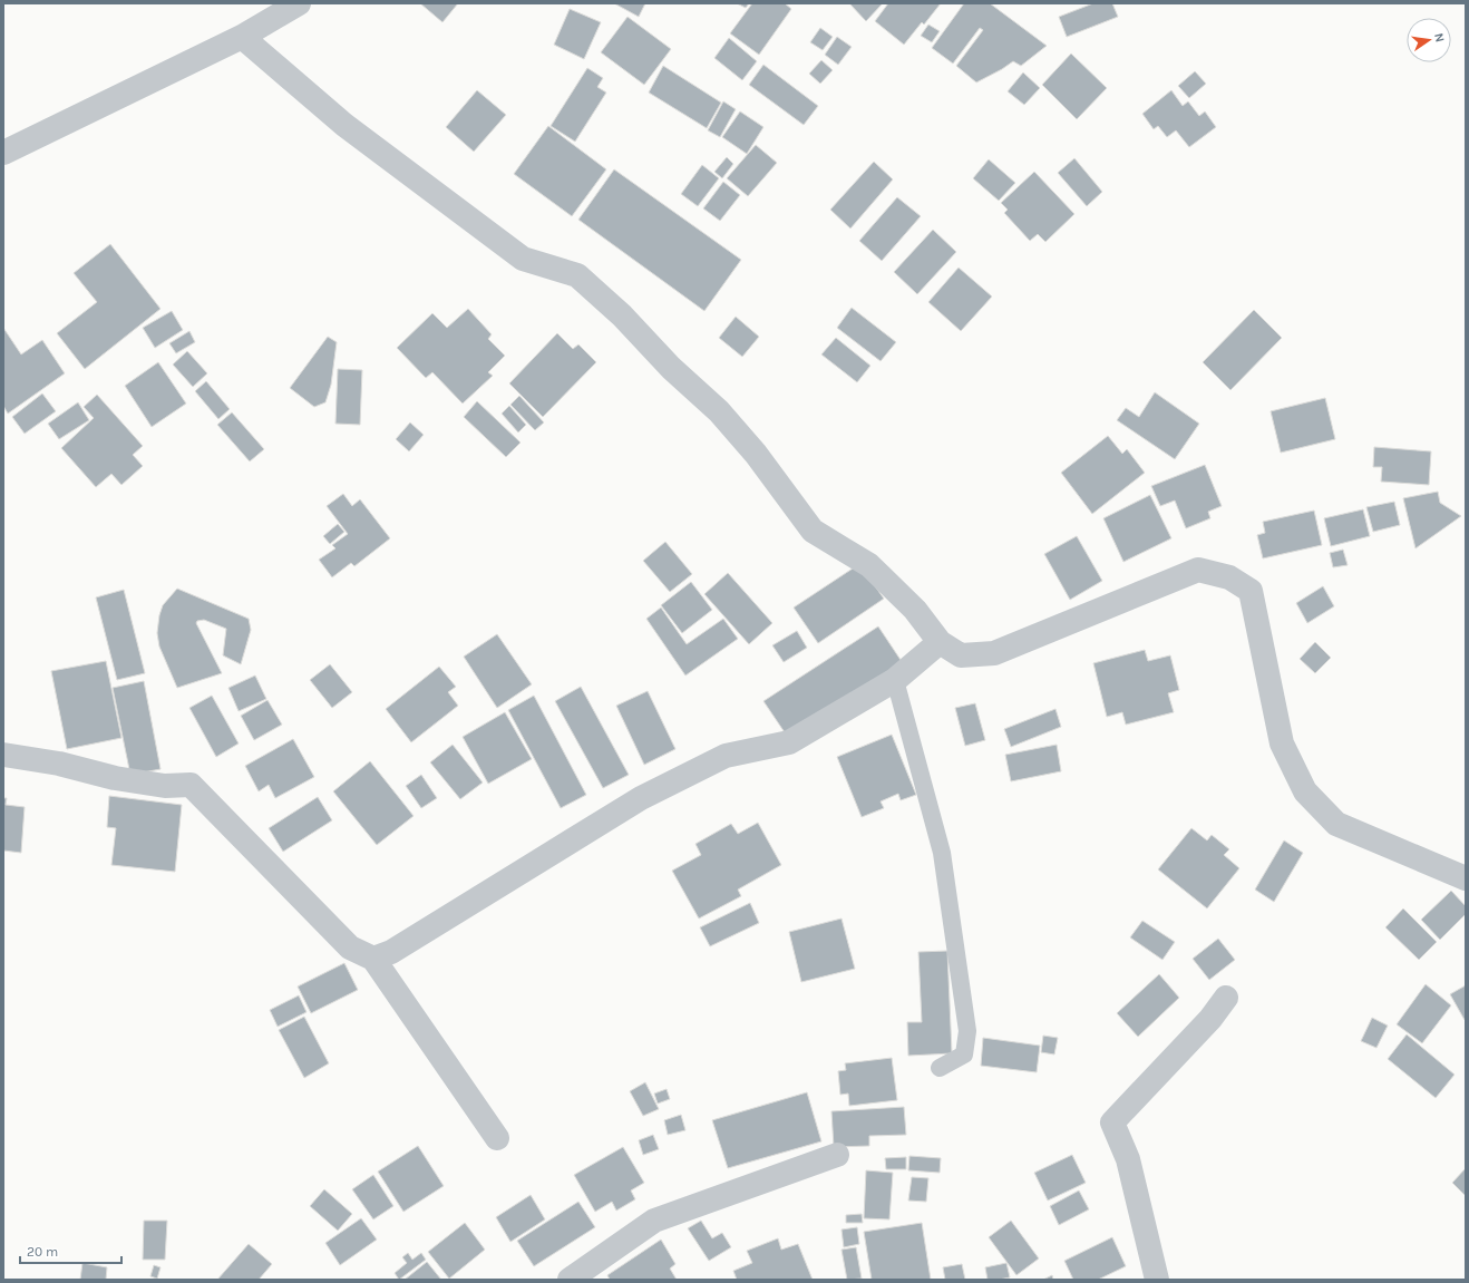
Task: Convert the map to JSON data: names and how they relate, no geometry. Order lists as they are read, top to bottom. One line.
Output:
{"scale_bar":"20 m","north":"right"}
